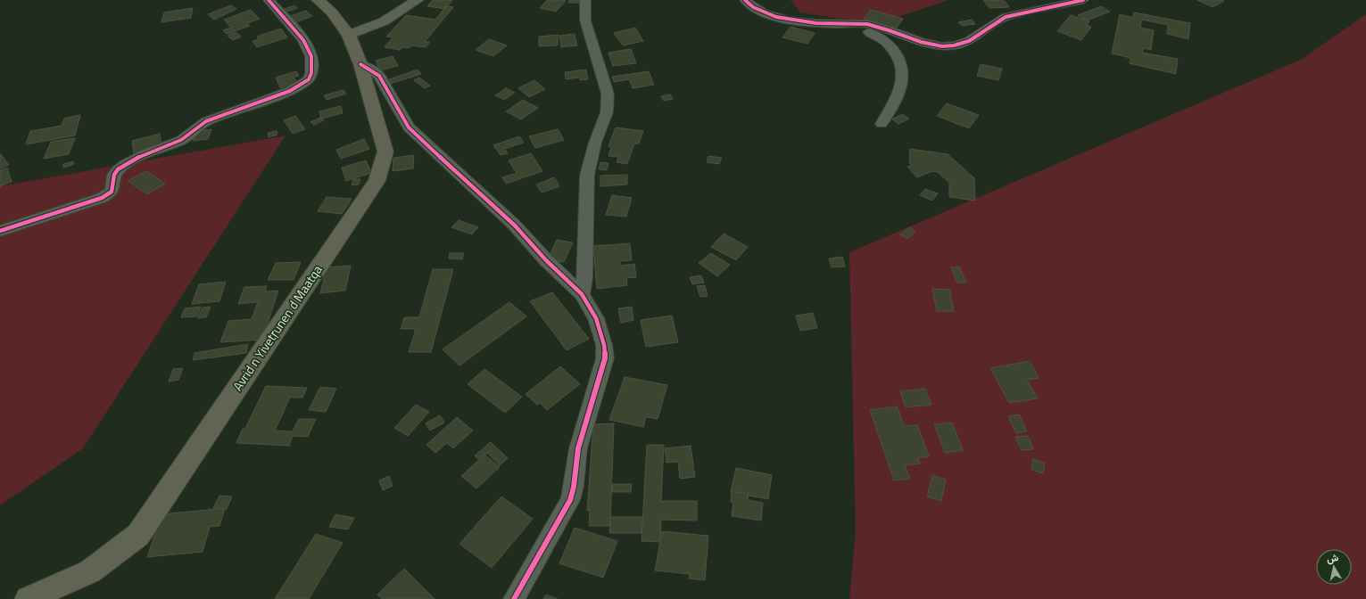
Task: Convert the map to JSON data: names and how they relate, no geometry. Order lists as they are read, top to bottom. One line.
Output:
{"streets":{"main road":["Avrid n Yivetṛunen d Maatqa"]},"north":"top"}
